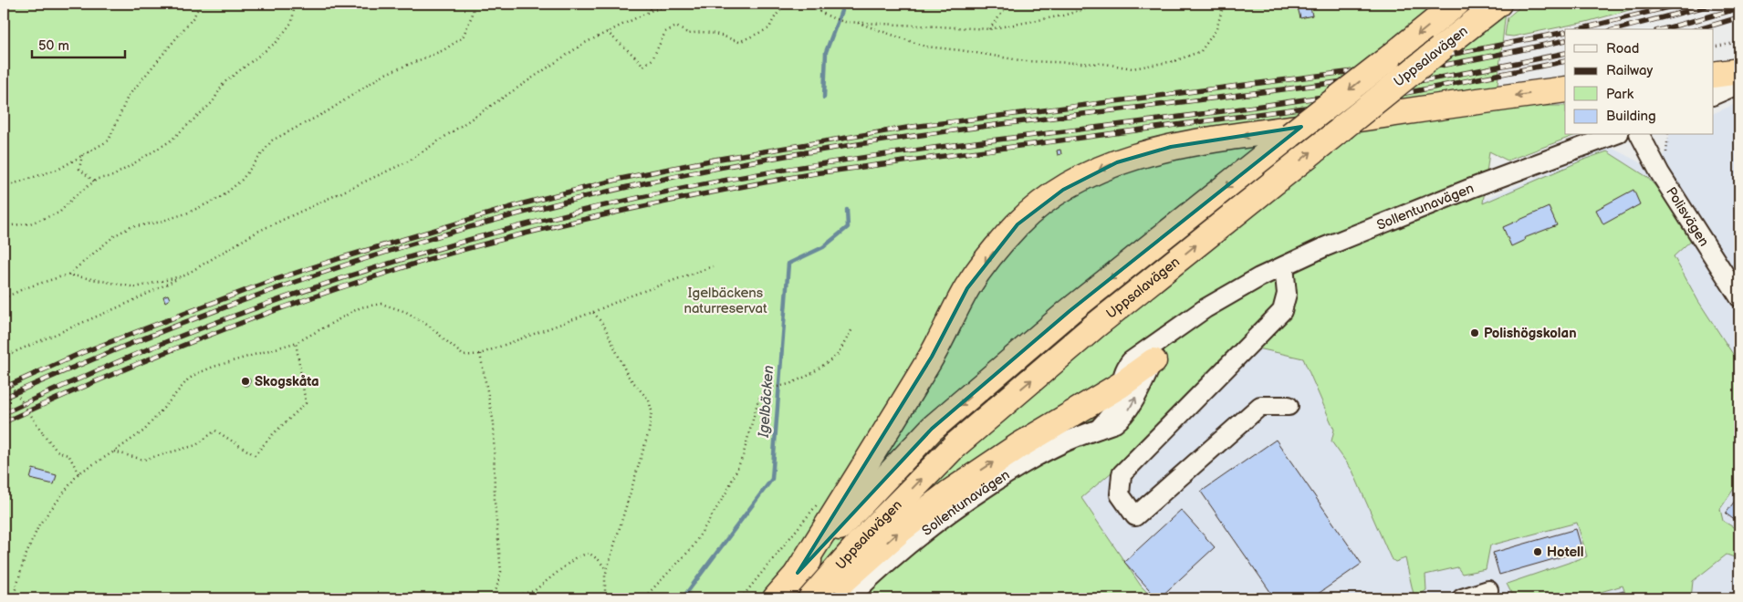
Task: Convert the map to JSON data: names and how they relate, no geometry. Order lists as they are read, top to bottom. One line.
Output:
{"streets":{"highway":["Uppsalavägen"],"street":["Sollentunavägen","Polisvägen"]},"water":["Igelbäcken"],"parks":["Igelbäckens naturreservat"],"places":["Polishögskolan","Skogskåta","Hotell"],"legend":["Road","Railway","Park","Building"],"scale_bar":"50 m"}
